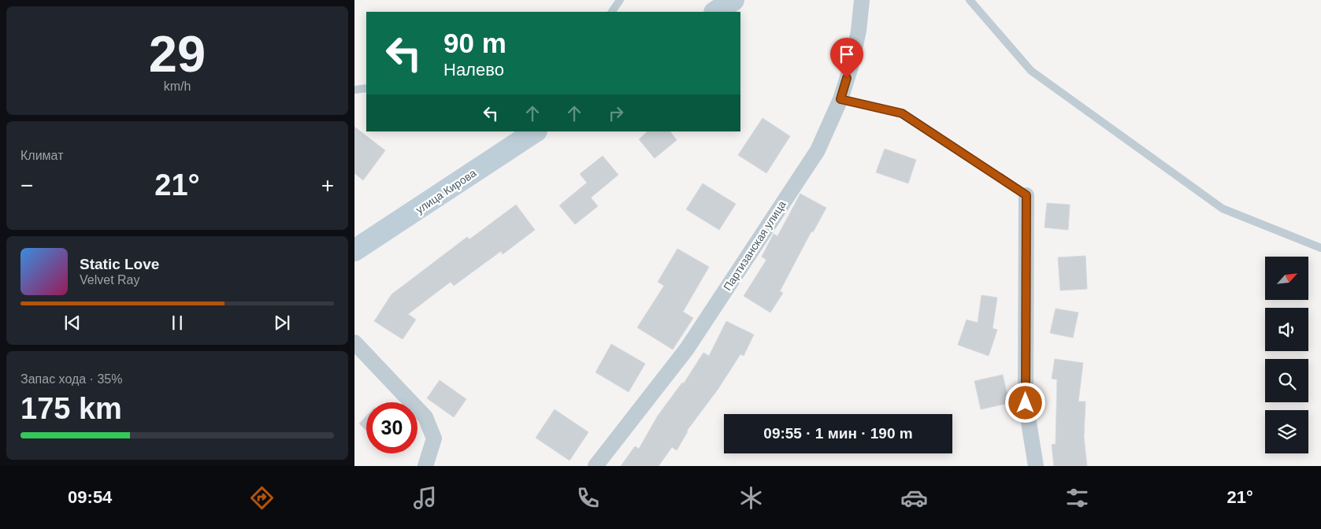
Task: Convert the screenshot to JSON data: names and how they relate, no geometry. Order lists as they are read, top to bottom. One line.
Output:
{"streets":{"main road":["улица Кирова"],"street":["Партизанская улица"]},"north":"top right","page":{"tile":[["29","km/h"],"Климат",["Запас хода · 35%","175 km"]],"turn":["90 m","Налево"],"heat":["−","21°","+"],"song":["Static Love","Velvet Ray"],"limit":"30","trip":"09:55 · 1 мин · 190 m","tabs":["09:54","21°"]}}
